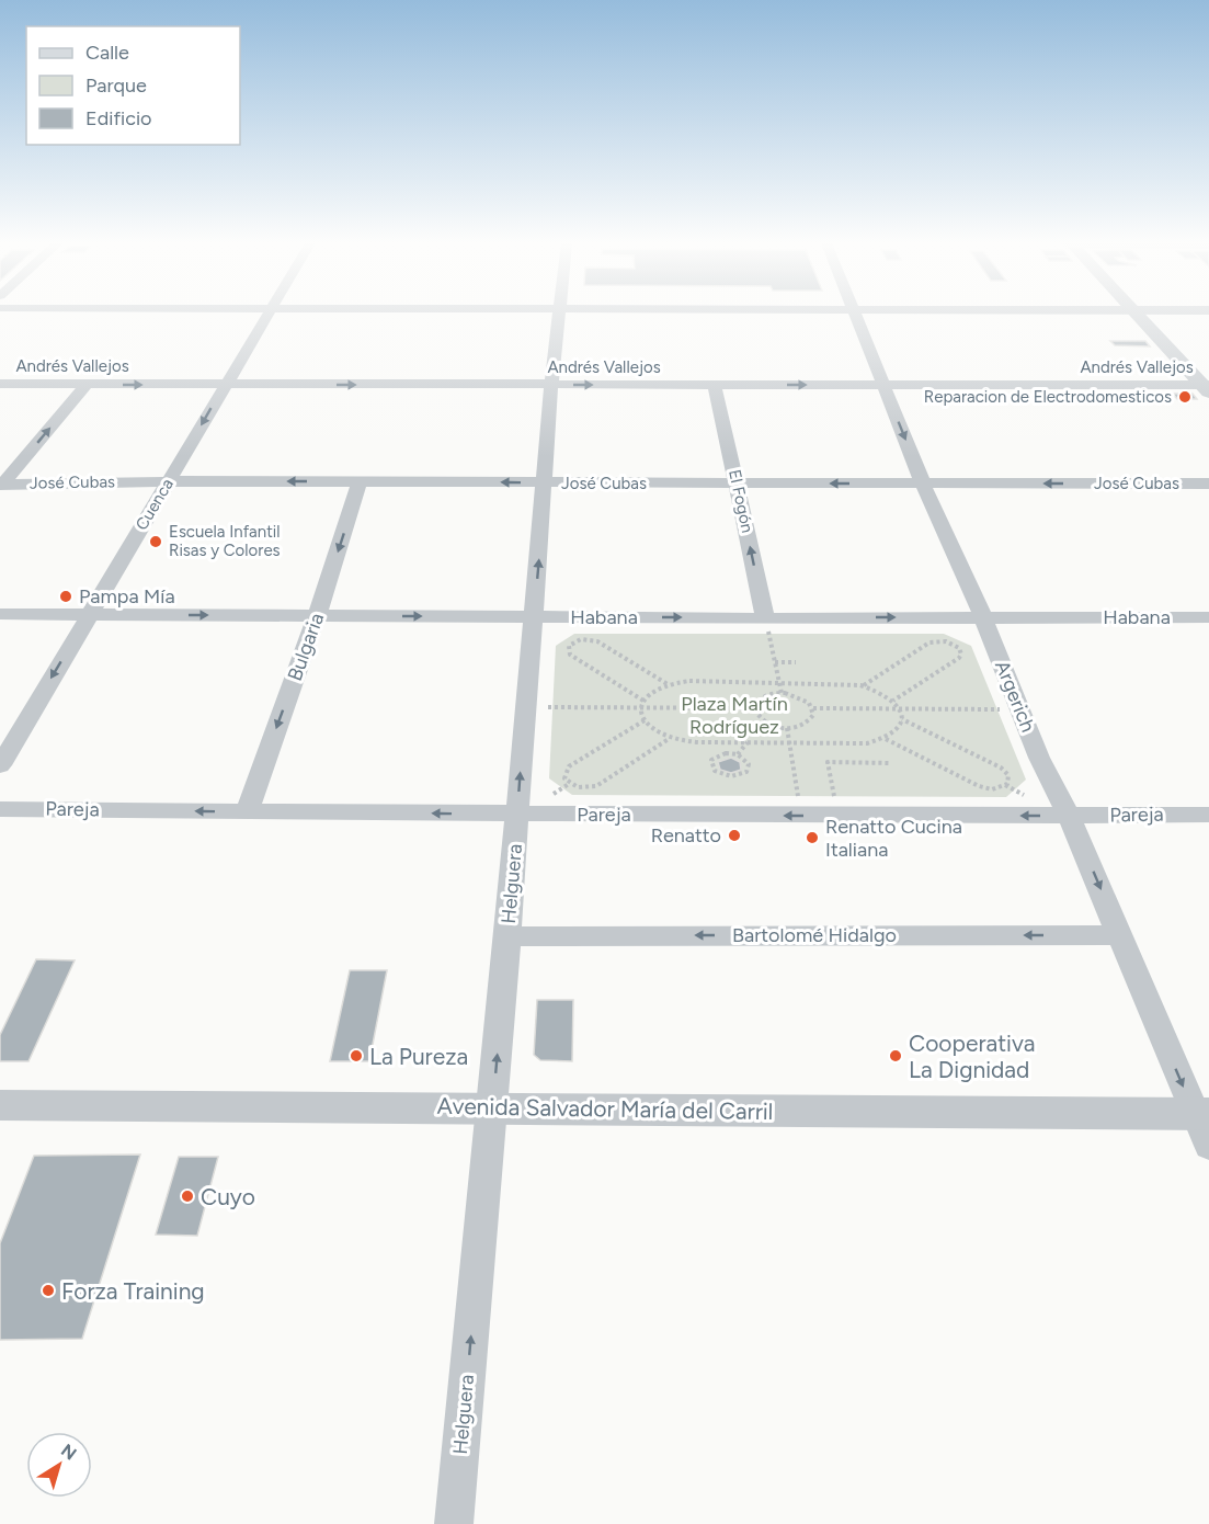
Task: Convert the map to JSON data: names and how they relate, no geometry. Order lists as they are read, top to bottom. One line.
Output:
{"streets":{"street":["Andrés Vallejos","José Cubas","El Fogón","Cuenca","Habana","Bulgaria","Argerich","Pareja","Helguera","Bartolomé Hidalgo","Avenida Salvador María del Carril"]},"crossings":[["Andrés Vallejos","El Fogón"],["Andrés Vallejos","Cuenca"],["Andrés Vallejos","Argerich"],["Andrés Vallejos","Helguera"],["José Cubas","El Fogón"],["José Cubas","Cuenca"],["José Cubas","Bulgaria"],["José Cubas","Argerich"],["José Cubas","Helguera"],["El Fogón","Habana"],["Cuenca","Habana"],["Habana","Bulgaria"],["Habana","Argerich"],["Habana","Helguera"],["Bulgaria","Pareja"],["Argerich","Pareja"],["Argerich","Bartolomé Hidalgo"],["Argerich","Avenida Salvador María del Carril"],["Pareja","Helguera"],["Helguera","Bartolomé Hidalgo"],["Helguera","Avenida Salvador María del Carril"]],"one_way":["Andrés Vallejos","José Cubas","El Fogón","Cuenca","Habana","Bulgaria","Argerich","Pareja","Helguera","Bartolomé Hidalgo"],"parks":["Plaza Martín Rodríguez"],"places":["Reparacion de Electrodomesticos","Escuela Infantil Risas y Colores","Pampa Mía","Renatto","Renatto Cucina Italiana","La Pureza","Cooperativa La Dignidad","Cuyo","Forza Training"],"legend":["Calle","Parque","Edificio"],"north":"top right"}
